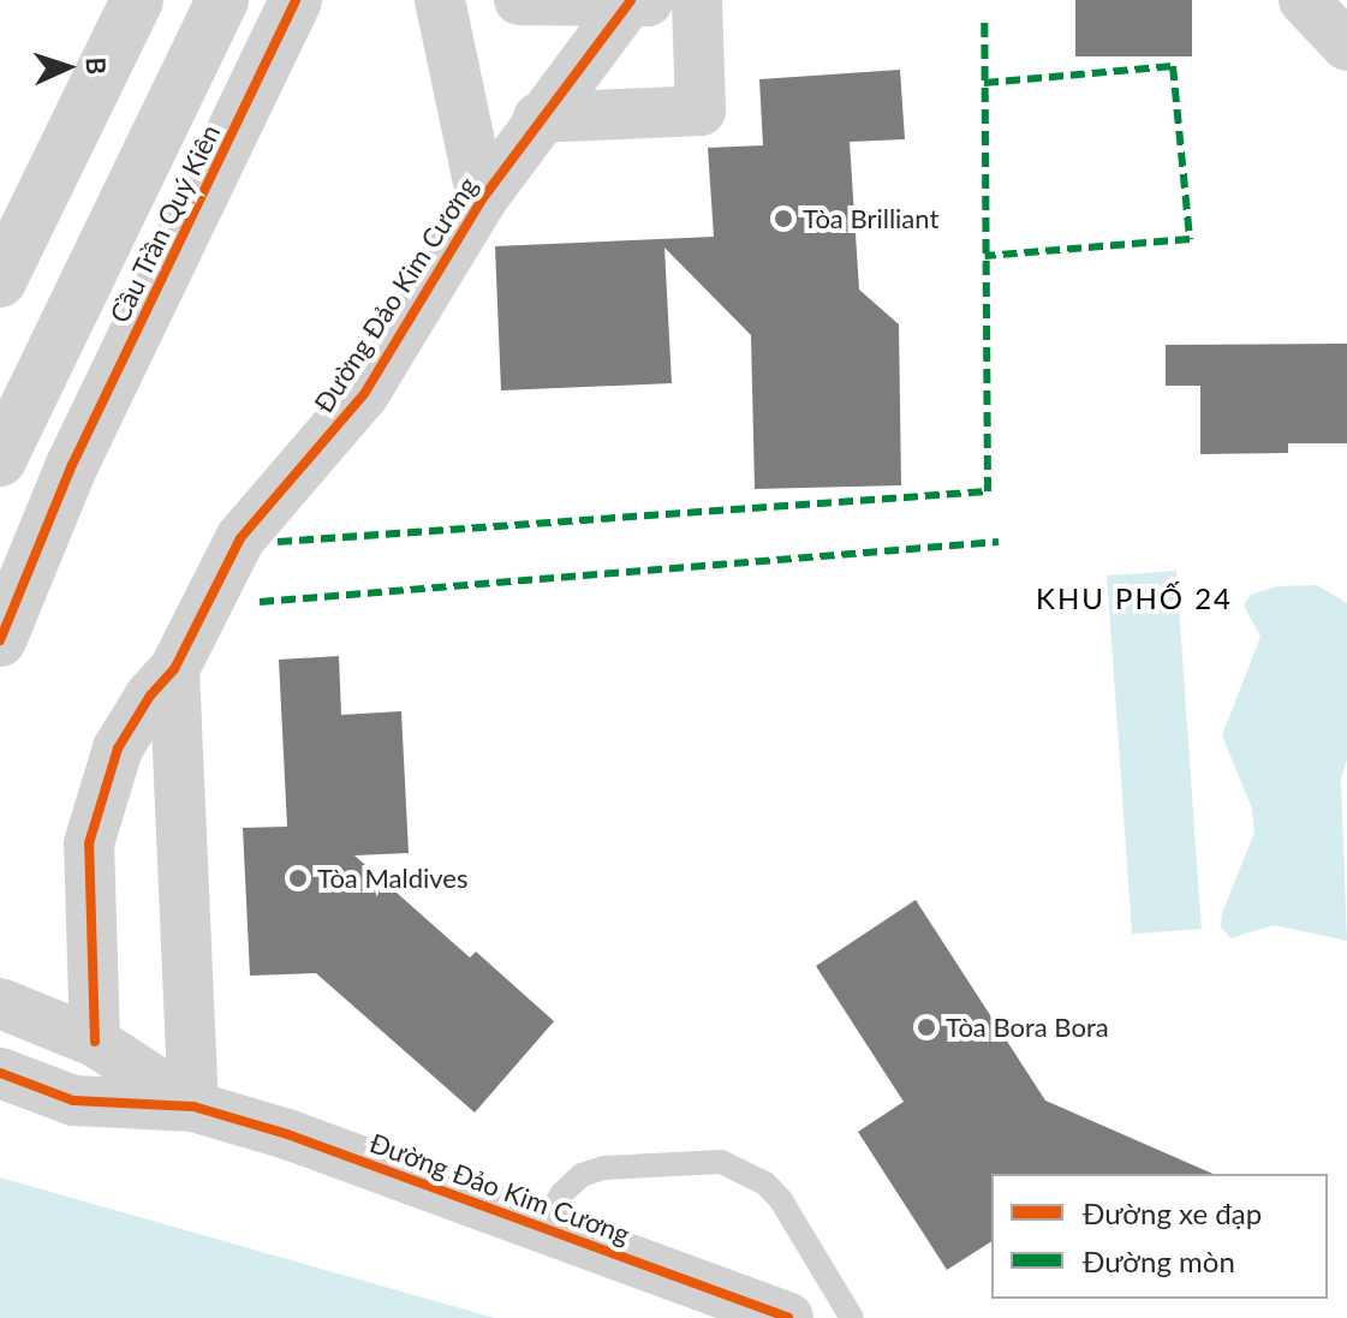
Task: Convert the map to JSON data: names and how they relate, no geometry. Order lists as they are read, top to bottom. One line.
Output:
{"streets":{"street":["Cầu Trần Quý Kiên","Đường Đảo Kim Cương"]},"districts":["KHU PHỐ 24"],"places":["Tòa Brilliant","Tòa Maldives","Tòa Bora Bora"],"legend":["Đường xe đạp","Đường mòn"],"north":"right"}
